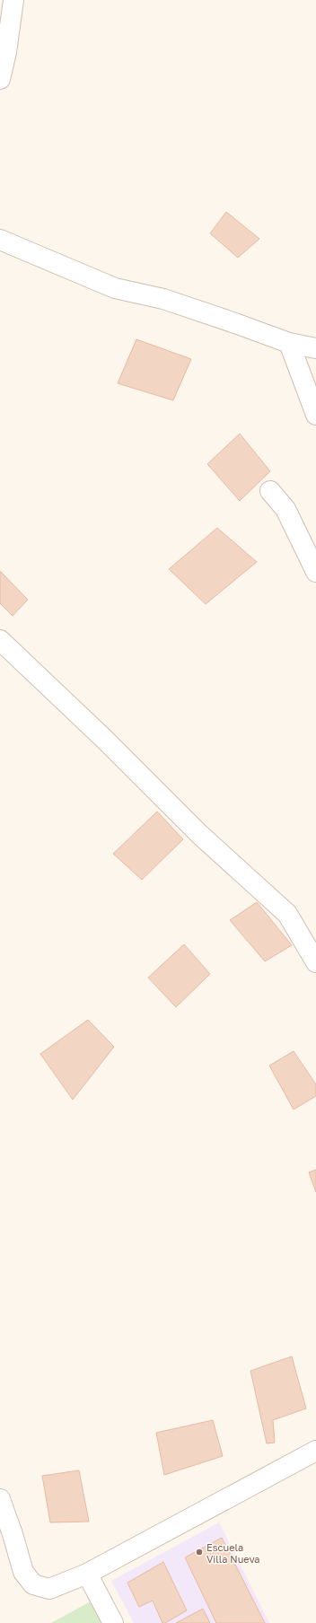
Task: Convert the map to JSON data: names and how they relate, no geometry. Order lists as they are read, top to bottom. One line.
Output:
{"places":["Escuela Villa Nueva"]}
